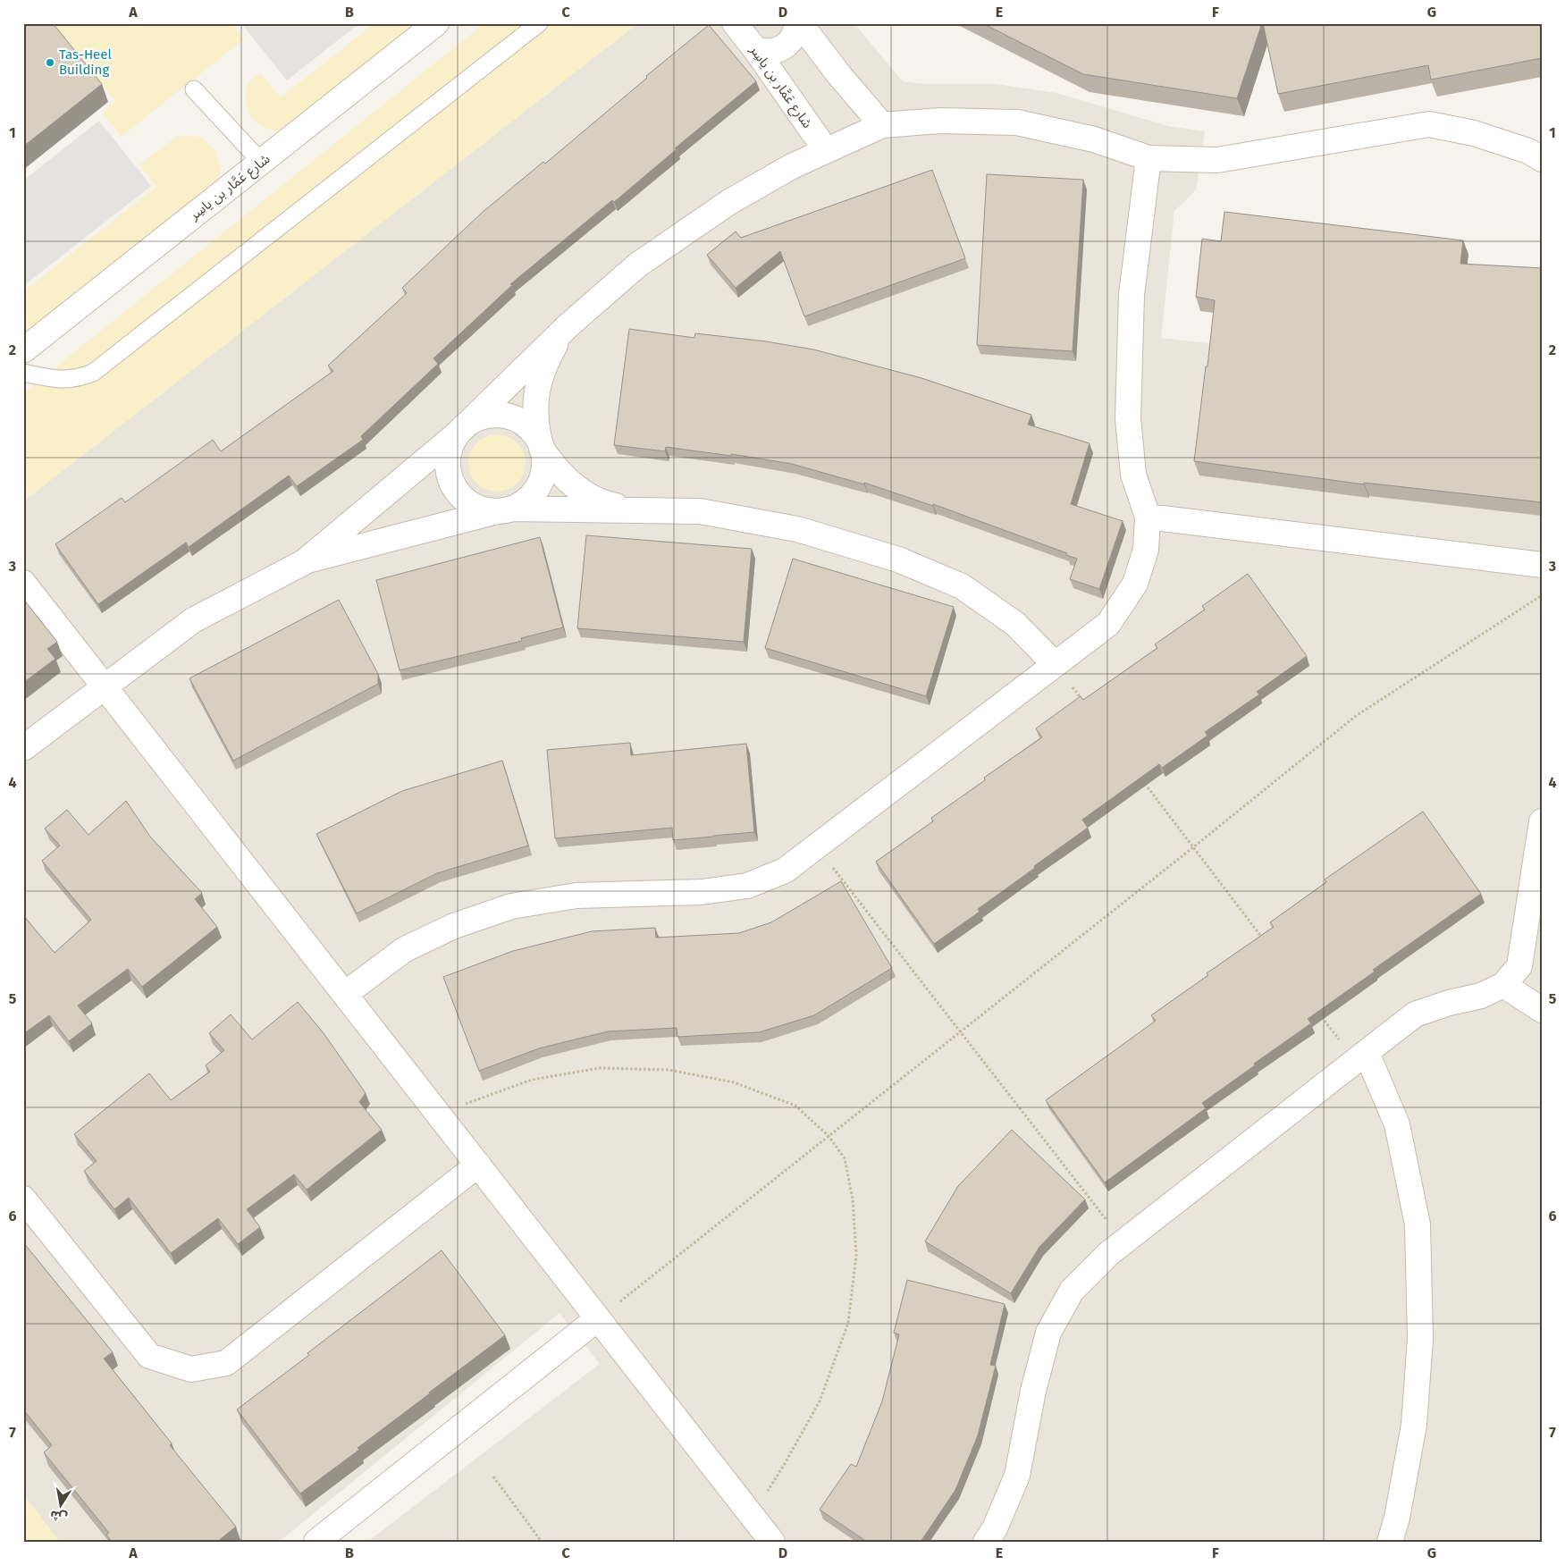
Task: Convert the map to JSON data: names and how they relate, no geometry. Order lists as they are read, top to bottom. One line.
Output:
{"streets":{"street":["شارع عَمَّار بن ياسِر"]},"places":["Tas-Heel Building"],"north":"bottom","grid":{"columns":["A","B","C","D","E","F","G"],"rows":["1","2","3","4","5","6","7"]}}
